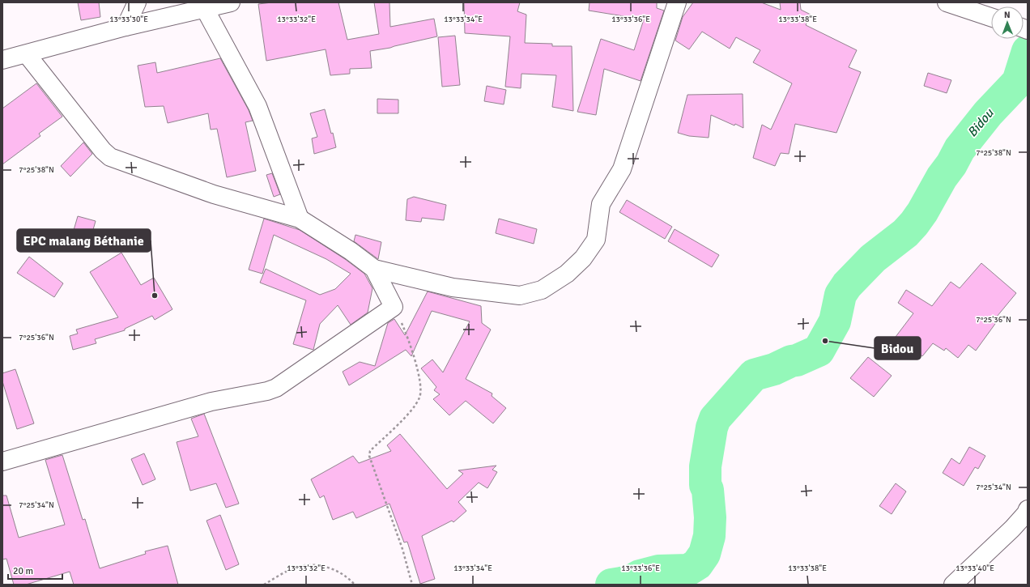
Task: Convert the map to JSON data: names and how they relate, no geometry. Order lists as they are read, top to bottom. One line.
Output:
{"water":["Bidou"],"places":["EPC malang Béthanie","Bidou"],"scale_bar":"20 m","north":"top","coordinates":["13°33'30\"E","13°33'32\"E","13°33'34\"E","13°33'36\"E","13°33'38\"E","7°25'38\"N","7°25'36\"N","7°25'34\"N","13°33'40\"E"]}
